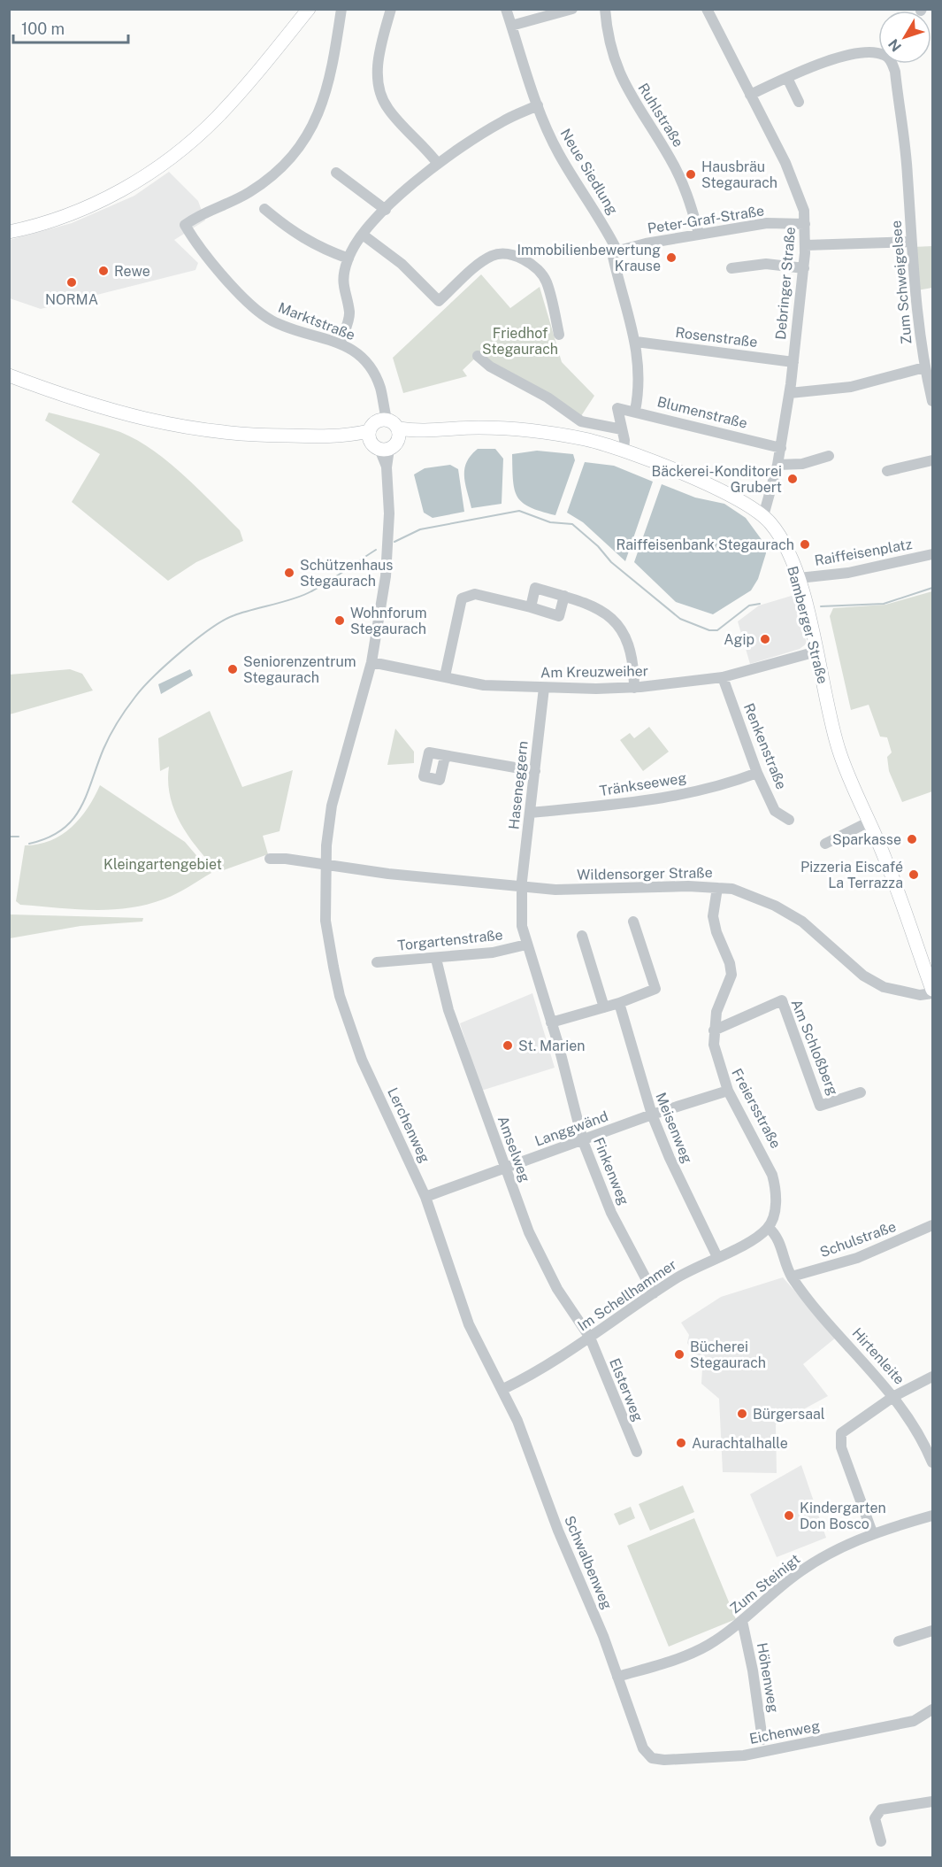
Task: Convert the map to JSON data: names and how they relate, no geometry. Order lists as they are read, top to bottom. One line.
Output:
{"streets":{"main road":["Bamberger Straße"],"street":["Ruhlstraße","Neue Siedlung","Peter-Graf-Straße","Zum Schweigelsee","Debringer Straße","Marktstraße","Rosenstraße","Blumenstraße","Raiffeisenplatz","Am Kreuzweiher","Renkenstraße","Tränkseeweg","Haseneggern","Wildensorger Straße","Torgartenstraße","Am Schloßberg","Freiersstraße","Lerchenweg","Meisenweg","Langgwänd","Amselweg","Finkenweg","Schulstraße","Im Schellhammer","Hirtenleite","Elsterweg","Schwalbenweg","Zum Steinigt","Höhenweg","Eichenweg"]},"crossings":[["Ruhlstraße","Peter-Graf-Straße"],["Neue Siedlung","Peter-Graf-Straße"],["Neue Siedlung","Rosenstraße"],["Neue Siedlung","Blumenstraße"],["Peter-Graf-Straße","Debringer Straße"],["Debringer Straße","Rosenstraße"],["Debringer Straße","Blumenstraße"],["Debringer Straße","Bamberger Straße"],["Raiffeisenplatz","Bamberger Straße"],["Bamberger Straße","Am Kreuzweiher"],["Bamberger Straße","Wildensorger Straße"],["Am Kreuzweiher","Renkenstraße"],["Am Kreuzweiher","Haseneggern"],["Am Kreuzweiher","Lerchenweg"],["Renkenstraße","Tränkseeweg"],["Tränkseeweg","Haseneggern"],["Haseneggern","Wildensorger Straße"],["Haseneggern","Torgartenstraße"],["Haseneggern","Finkenweg"],["Wildensorger Straße","Freiersstraße"],["Wildensorger Straße","Lerchenweg"],["Torgartenstraße","Amselweg"],["Torgartenstraße","Finkenweg"],["Am Schloßberg","Freiersstraße"],["Freiersstraße","Langgwänd"],["Freiersstraße","Im Schellhammer"],["Lerchenweg","Langgwänd"],["Lerchenweg","Im Schellhammer"],["Lerchenweg","Schwalbenweg"],["Meisenweg","Langgwänd"],["Meisenweg","Im Schellhammer"],["Langgwänd","Amselweg"],["Langgwänd","Finkenweg"],["Amselweg","Im Schellhammer"],["Amselweg","Elsterweg"],["Finkenweg","Im Schellhammer"],["Schulstraße","Hirtenleite"],["Im Schellhammer","Elsterweg"],["Im Schellhammer","Schwalbenweg"],["Schwalbenweg","Zum Steinigt"],["Schwalbenweg","Eichenweg"],["Zum Steinigt","Höhenweg"]],"parks":["Friedhof Stegaurach","Kleingartengebiet"],"places":["Hausbräu Stegaurach","Immobilienbewertung Krause","Rewe","NORMA","Bäckerei-Konditorei Grubert","Raiffeisenbank Stegaurach","Schützenhaus Stegaurach","Wohnforum Stegaurach","Agip","Seniorenzentrum Stegaurach","Sparkasse","Pizzeria Eiscafé La Terrazza","St. Marien","Bücherei Stegaurach","Bürgersaal","Aurachtalhalle","Kindergarten Don Bosco"],"scale_bar":"100 m","north":"bottom left"}
